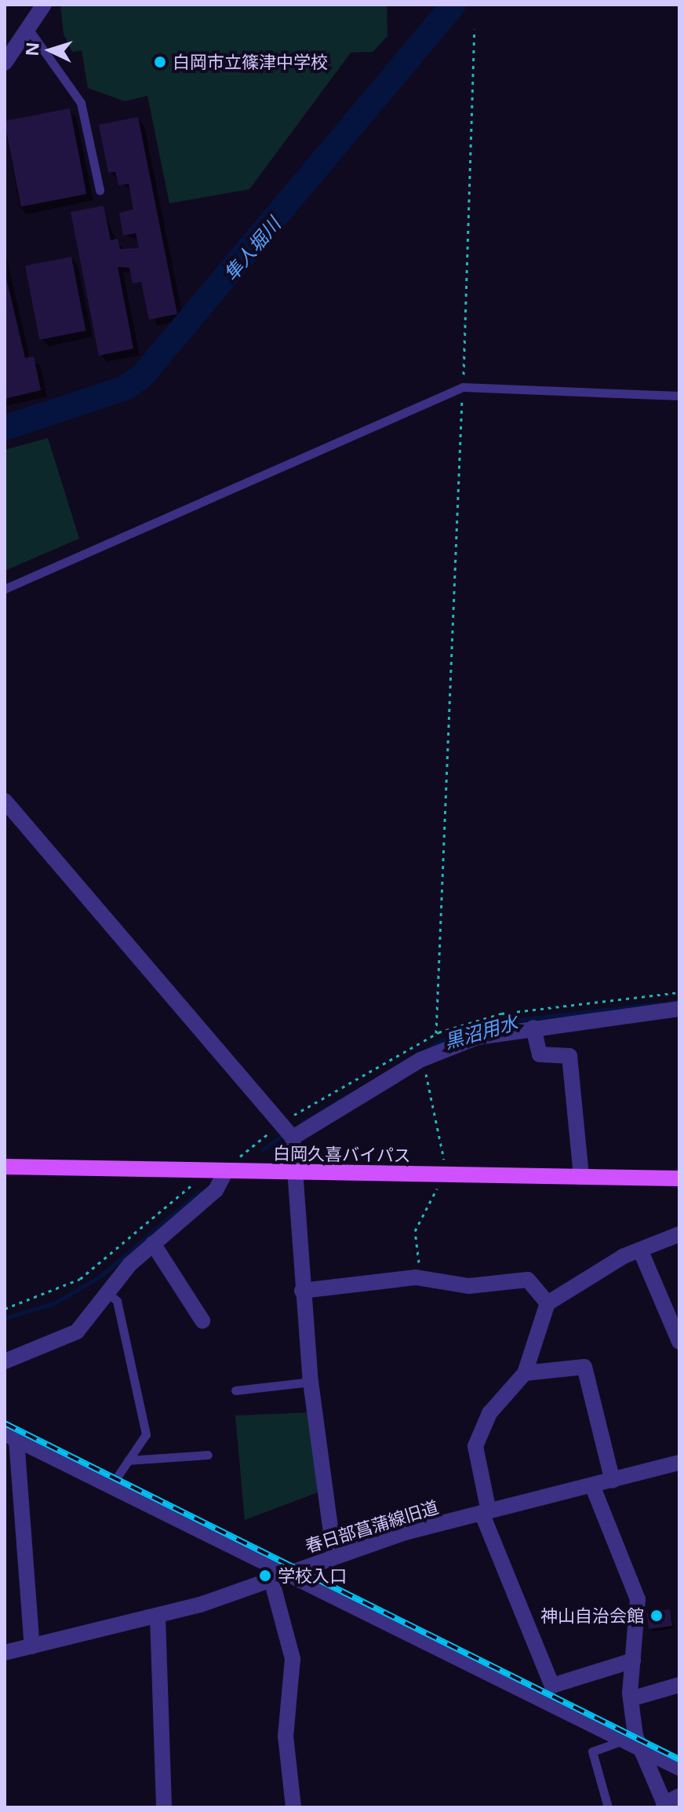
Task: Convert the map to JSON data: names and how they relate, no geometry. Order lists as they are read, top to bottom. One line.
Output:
{"streets":{"main road":["白岡久喜バイパス"],"street":["春日部菖蒲線旧道"]},"water":["隼人堀川","黒沼用水"],"places":["白岡市立篠津中学校","学校入口","神山自治会館"],"north":"left"}
